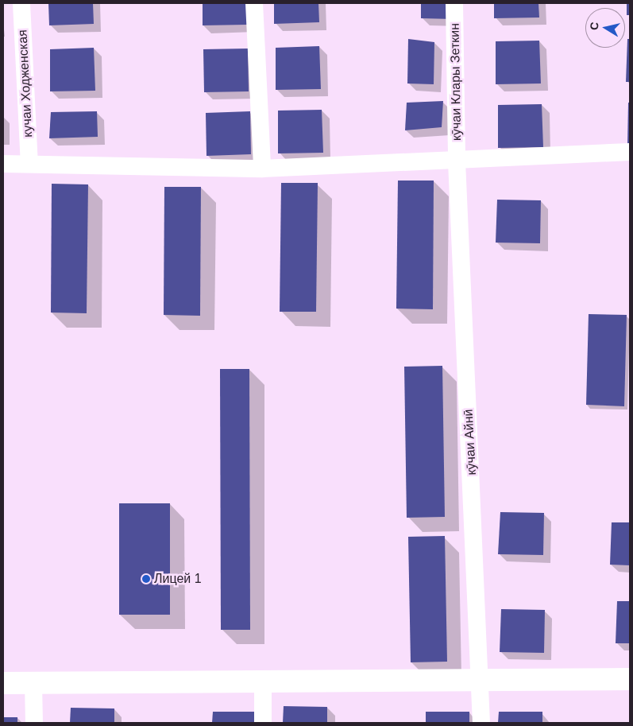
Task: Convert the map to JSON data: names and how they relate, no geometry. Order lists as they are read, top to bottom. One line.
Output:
{"streets":{"street":["кӯчаи Клары Зеткин","кучаи Ходженская","кӯчаи Айнӣ"]},"crossings":[["кӯчаи Клары Зеткин","кӯчаи Айнӣ"]],"places":["Лицей 1"],"north":"left"}
